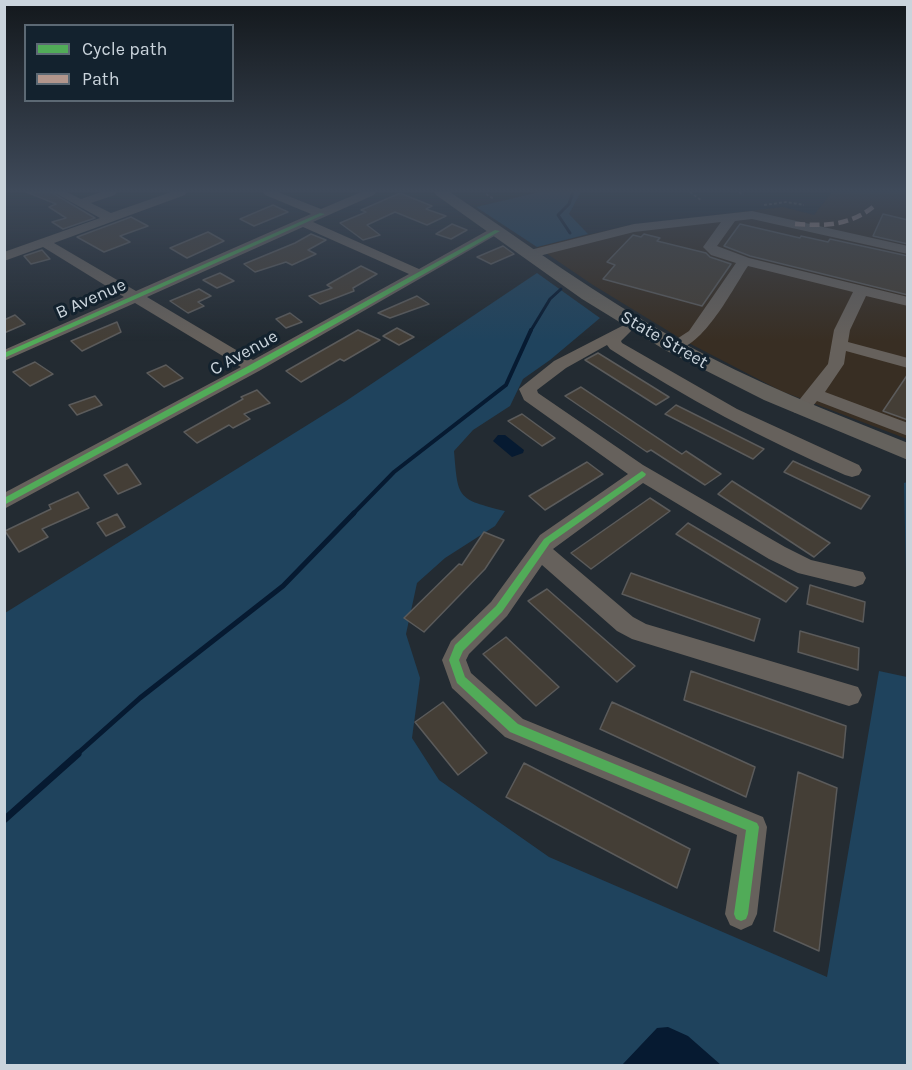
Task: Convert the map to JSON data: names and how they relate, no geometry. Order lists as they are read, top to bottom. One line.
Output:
{"streets":{"main road":["State Street"],"street":["B Avenue","C Avenue"]},"legend":["Cycle path","Path"]}
